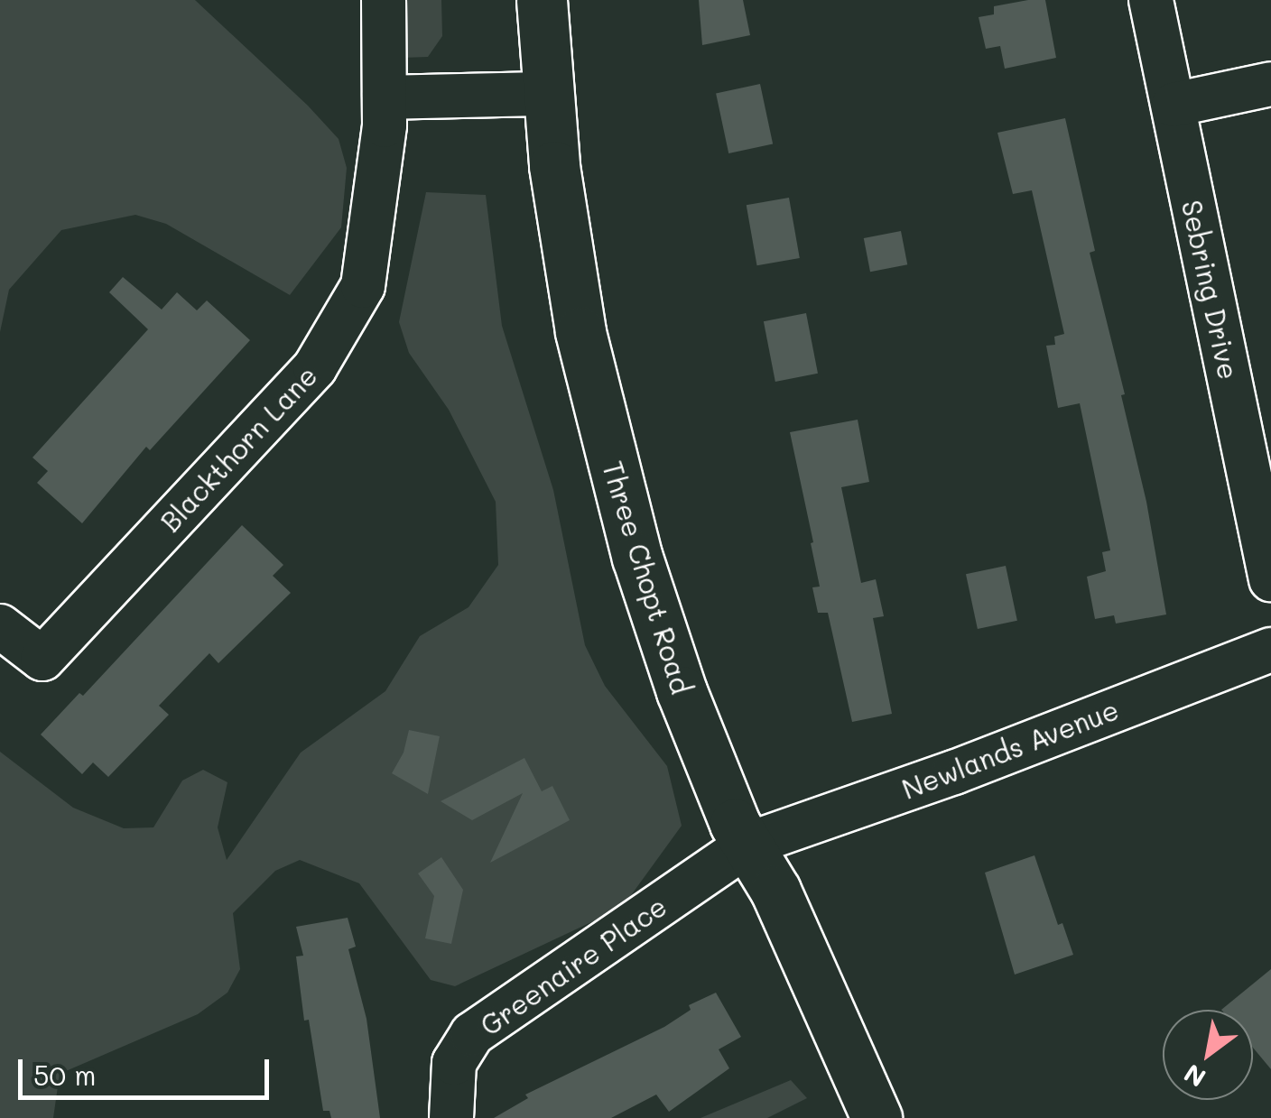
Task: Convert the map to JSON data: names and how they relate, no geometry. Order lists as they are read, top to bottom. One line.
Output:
{"streets":{"main road":["Three Chopt Road"],"street":["Sebring Drive","Blackthorn Lane","Newlands Avenue","Greenaire Place"]},"crossings":[["Three Chopt Road","Newlands Avenue"],["Three Chopt Road","Greenaire Place"],["Newlands Avenue","Greenaire Place"]],"scale_bar":"50 m","north":"bottom left"}
